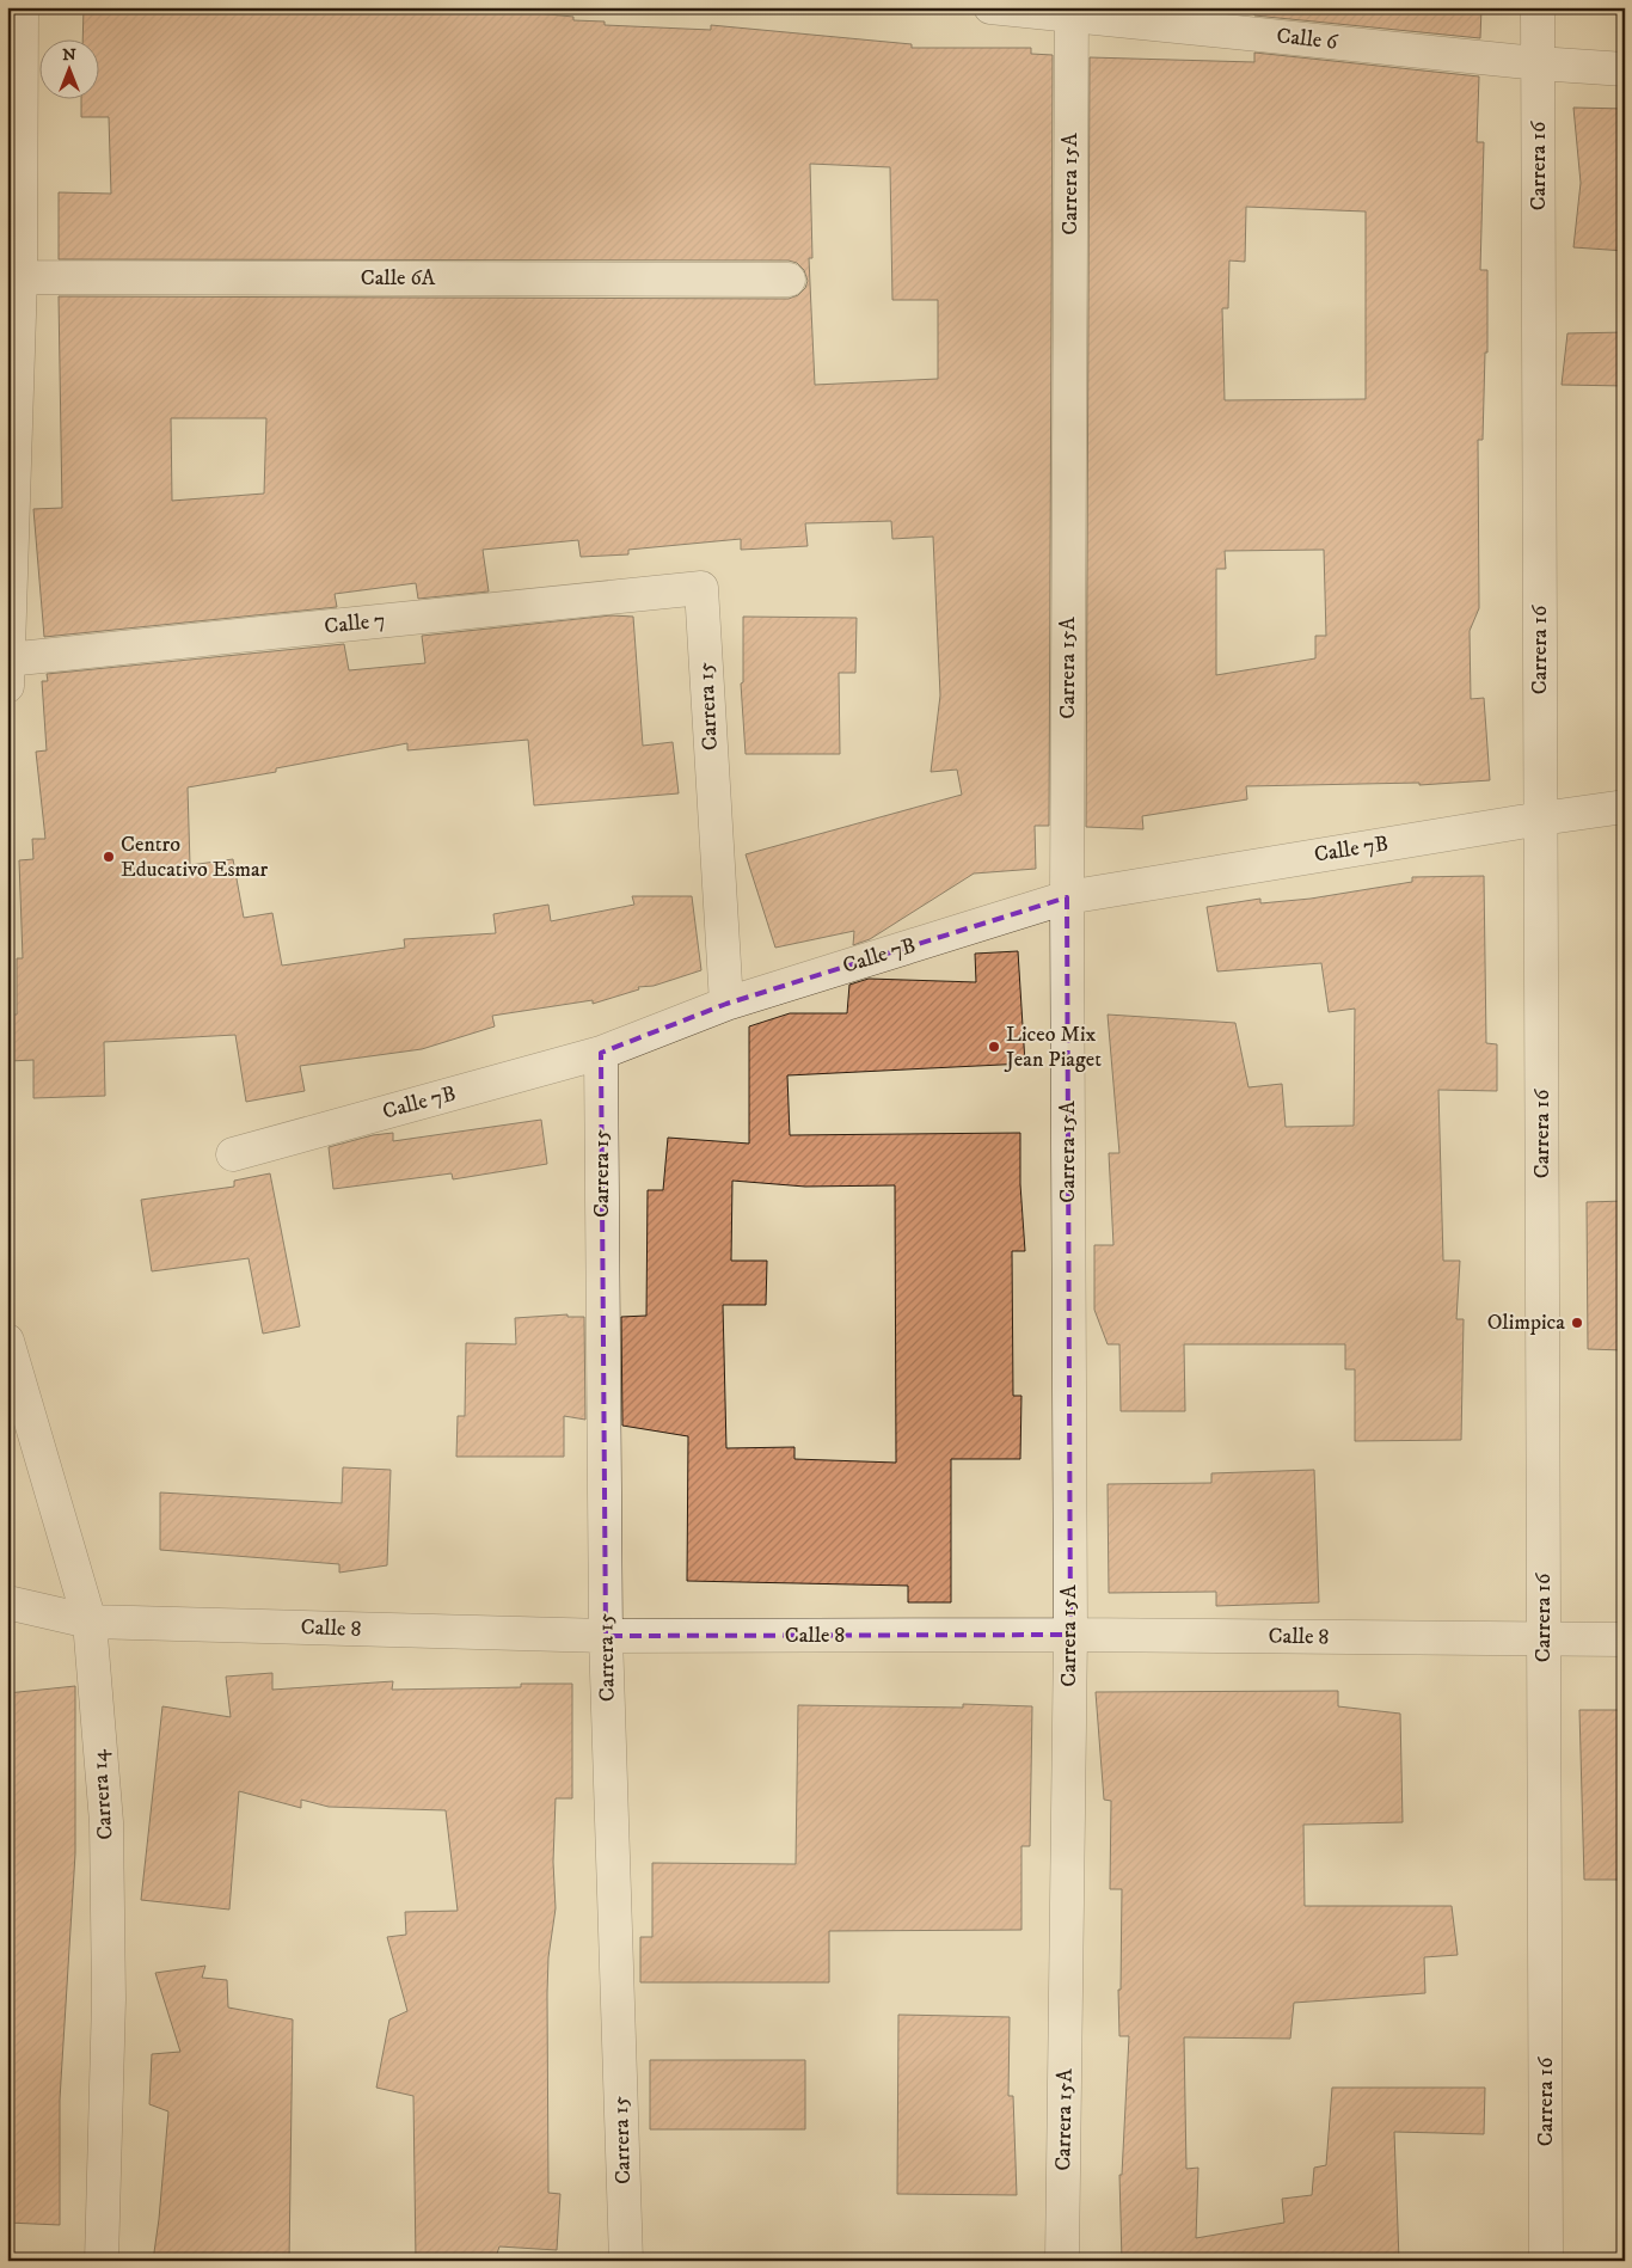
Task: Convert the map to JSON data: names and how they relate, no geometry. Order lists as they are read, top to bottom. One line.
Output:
{"streets":{"street":["Calle 6","Carrera 16","Carrera 15A","Calle 6A","Calle 7","Carrera 15","Calle 7B","Calle 8","Carrera 14"]},"crossings":[["Calle 6","Carrera 16"],["Calle 6","Carrera 15A"],["Carrera 16","Calle 7B"],["Carrera 16","Calle 8"],["Carrera 15A","Calle 7B"],["Carrera 15A","Calle 8"],["Calle 7","Carrera 15"],["Carrera 15","Calle 7B"],["Carrera 15","Calle 8"],["Calle 8","Carrera 14"]],"places":["Centro Educativo Esmar","Liceo Mix Jean Piaget","Olimpica"],"north":"top"}
